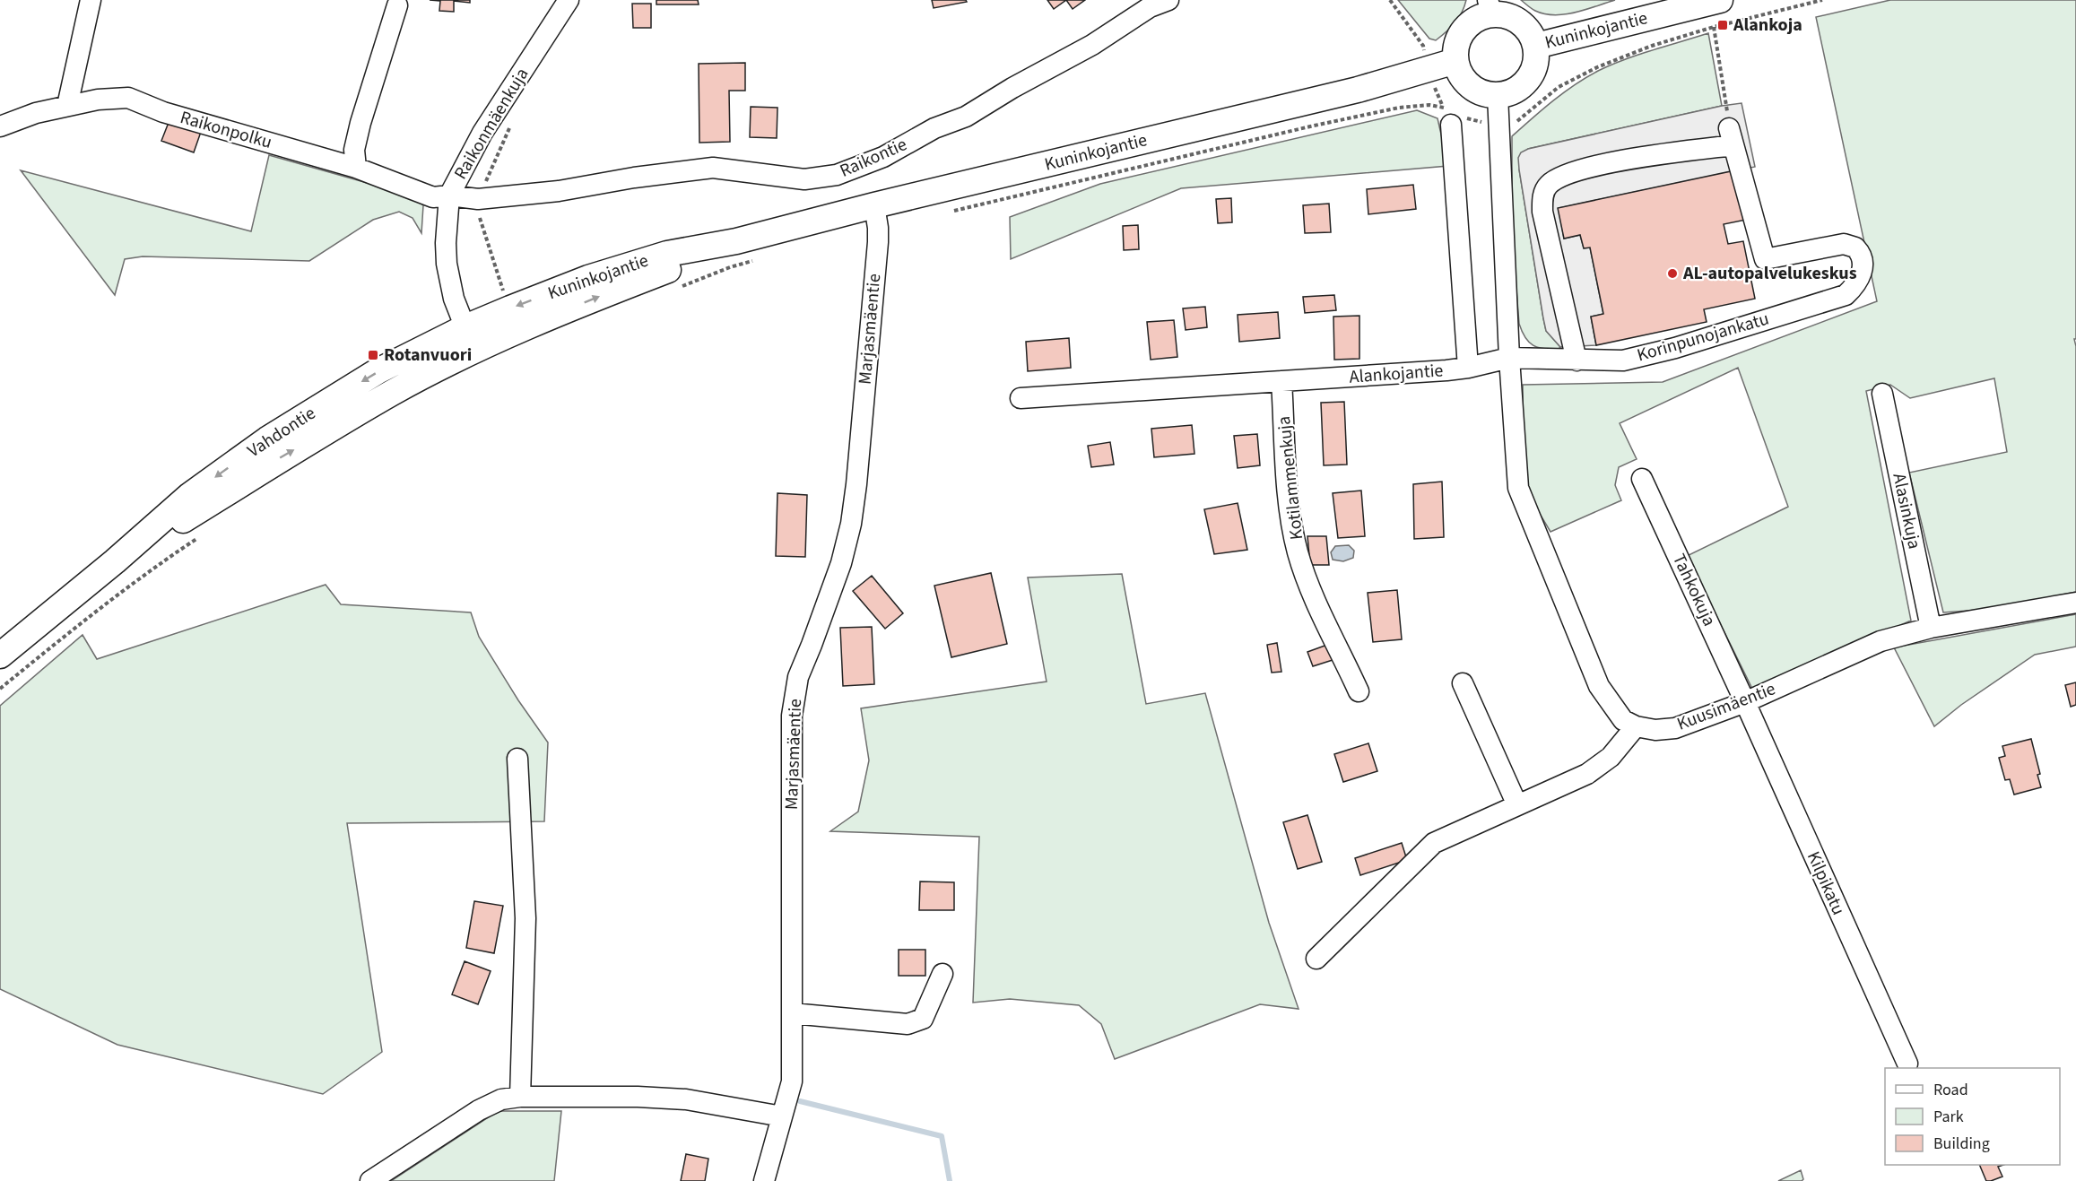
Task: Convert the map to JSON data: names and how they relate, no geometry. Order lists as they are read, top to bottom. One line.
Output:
{"streets":{"main road":["Kuninkojantie","Vahdontie"],"street":["Raikonmäenkuja","Raikonpolku","Raikontie","Marjasmäentie","Korinpunojankatu","Alankojantie","Kotilammenkuja","Alasinkuja","Tahkokuja","Kuusimäentie","Kilpikatu"]},"crossings":[["Kuninkojantie","Raikonmäenkuja"],["Kuninkojantie","Marjasmäentie"],["Kuninkojantie","Vahdontie"],["Raikonmäenkuja","Raikonpolku"],["Raikonmäenkuja","Raikontie"],["Raikonmäenkuja","Vahdontie"],["Raikonpolku","Raikontie"],["Korinpunojankatu","Alankojantie"],["Alankojantie","Kotilammenkuja"],["Alasinkuja","Kuusimäentie"],["Tahkokuja","Kuusimäentie"],["Tahkokuja","Kilpikatu"],["Kuusimäentie","Kilpikatu"]],"places":{"transit":["Alankoja","Rotanvuori"],"other":["AL-autopalvelukeskus"]},"legend":["Road","Park","Building"]}
